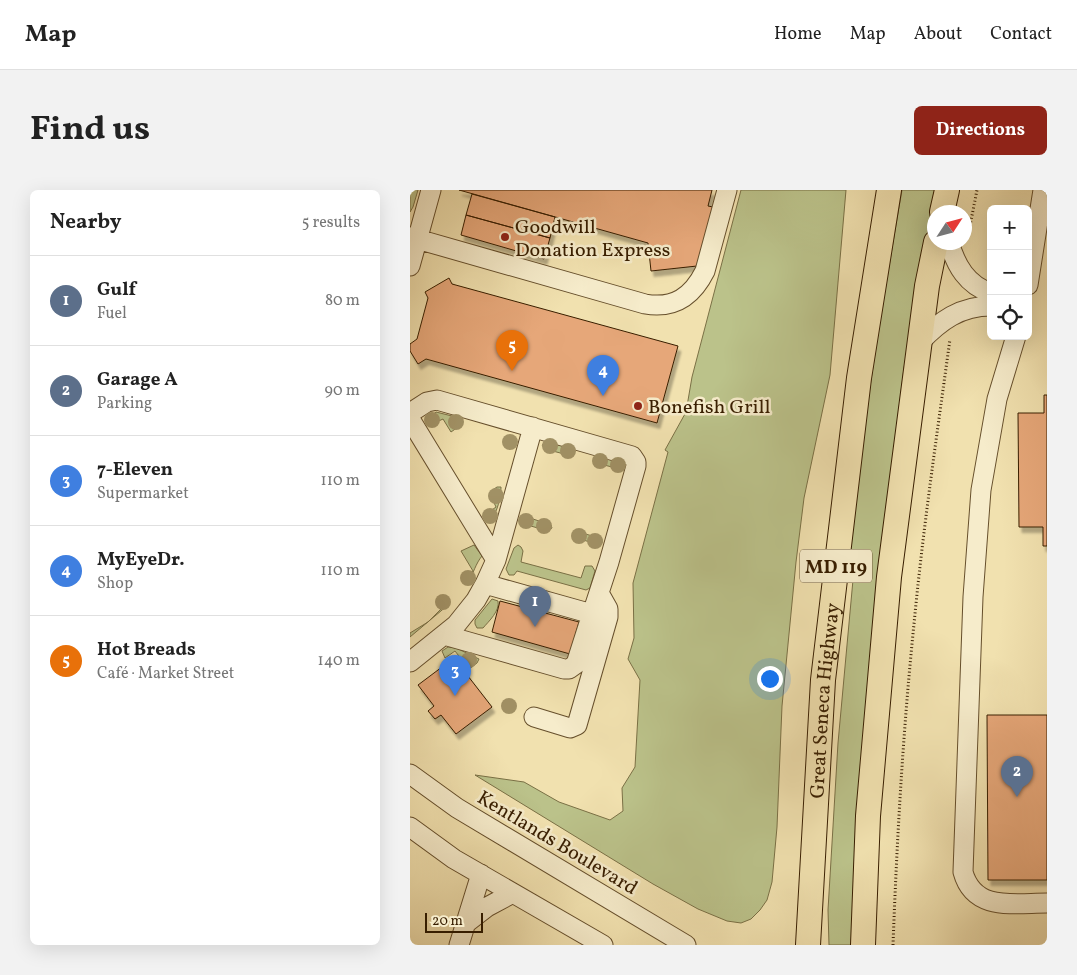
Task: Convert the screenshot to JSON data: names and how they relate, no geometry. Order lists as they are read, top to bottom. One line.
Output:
{"streets":{"main road":["MD 119","Great Seneca Highway"],"street":["Kentlands Boulevard"]},"places":["Goodwill Donation Express","Bonefish Grill"],"scale_bar":"20 m","north":"top right","page":{"header":"Map","nav":["Home","Map","About","Contact"],"title":"Find us","buttons":"Directions","heading":["Nearby","5 results"],"map_buttons":["+","−"],"list":[{"mark":"1","name":"Gulf","note":"Fuel","value":"80 m"},{"mark":"2","name":"Garage A","note":"Parking","value":"90 m"},{"mark":"3","name":"7-Eleven","note":"Supermarket","value":"110 m"},{"mark":"4","name":"MyEyeDr.","note":"Shop","value":"110 m"},{"mark":"5","name":"Hot Breads","note":"Café · Market Street","value":"140 m"}],"pins":["5","4","1","3","2"],"scale":"20 m"}}
